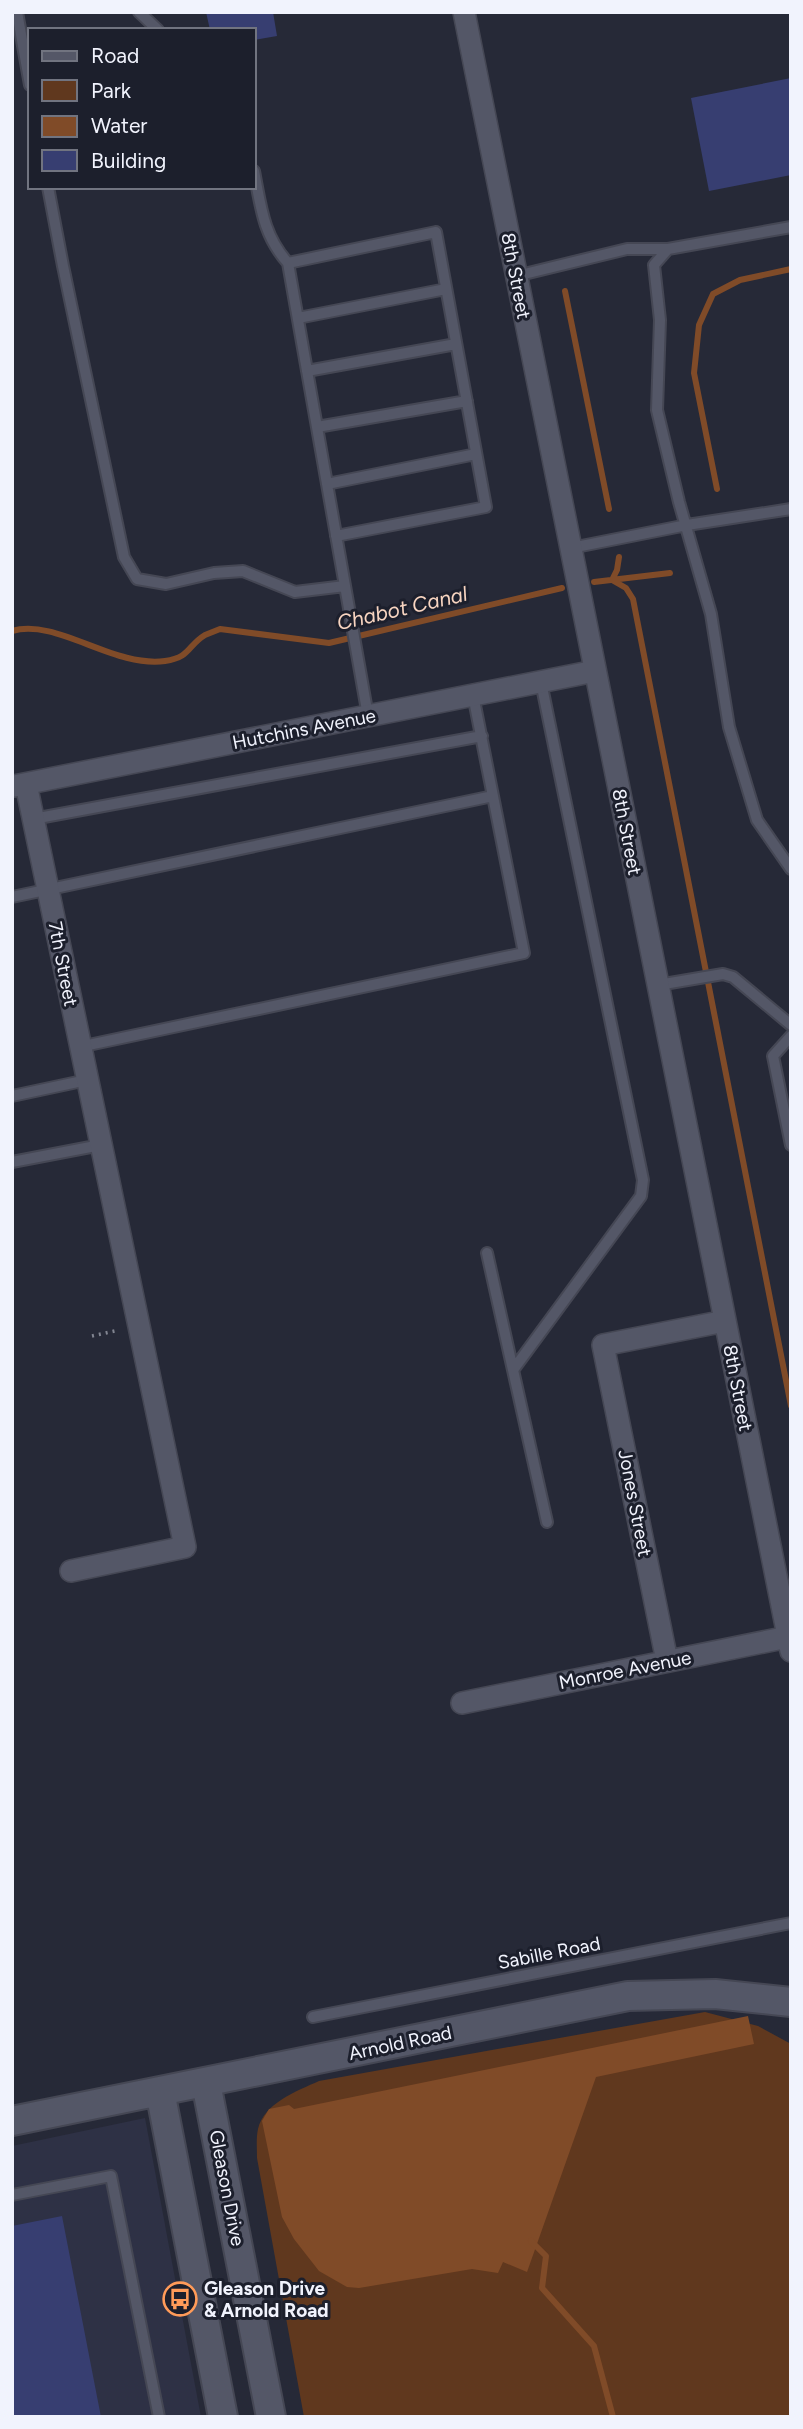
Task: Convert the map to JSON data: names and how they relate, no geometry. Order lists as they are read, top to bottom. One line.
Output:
{"streets":{"street":["8th Street","Hutchins Avenue","7th Street","Jones Street","Monroe Avenue","Arnold Road","Gleason Drive"],"lane":["Sabille Road"]},"crossings":[["8th Street","Hutchins Avenue"],["8th Street","Jones Street"],["8th Street","Monroe Avenue"],["Hutchins Avenue","7th Street"],["Jones Street","Monroe Avenue"],["Arnold Road","Gleason Drive"]],"water":["Chabot Canal"],"places":{"bus stop":["Gleason Drive & Arnold Road"]},"legend":["Road","Park","Water","Building"]}
